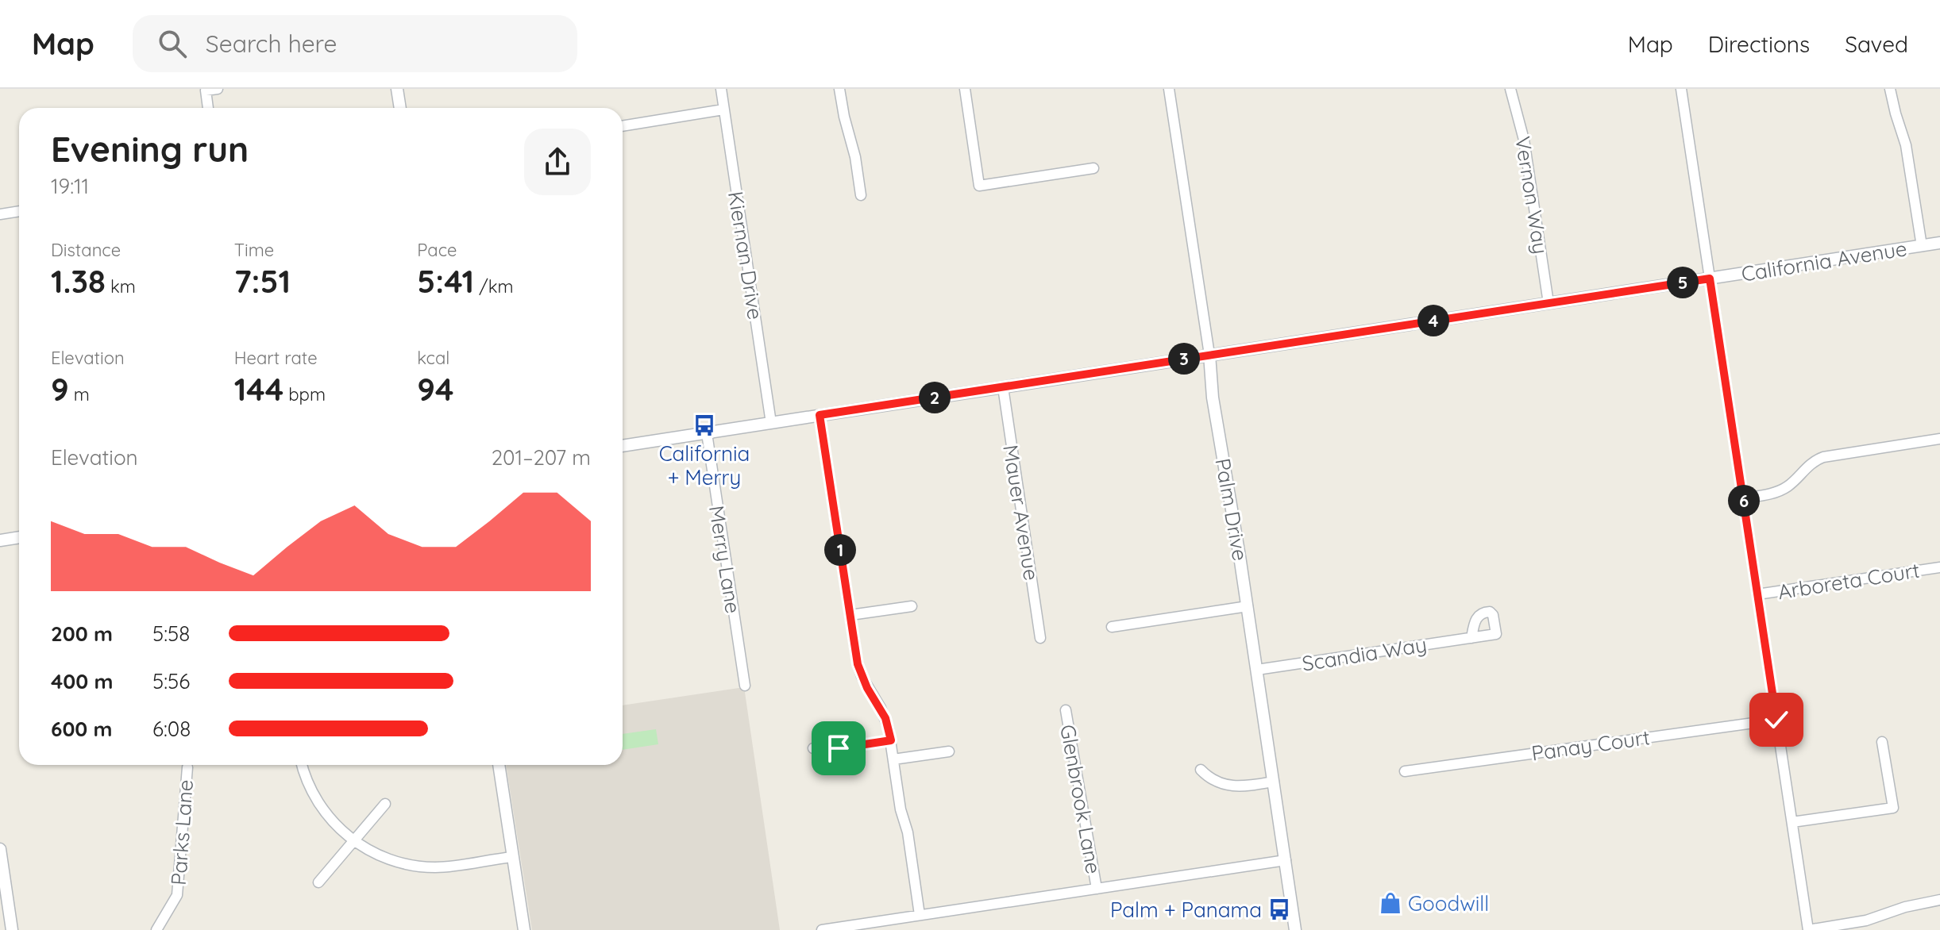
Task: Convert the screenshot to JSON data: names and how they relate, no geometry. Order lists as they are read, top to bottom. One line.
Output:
{"streets":{"street":["Vernon Way","Kiernan Drive","California Avenue","Palm Drive","Mauer Avenue","Merry Lane","Arboreta Court","Scandia Way","Panay Court","Glenbrook Lane","Parks Lane"]},"crossings":[["Vernon Way","California Avenue"],["Kiernan Drive","California Avenue"],["California Avenue","Palm Drive"],["California Avenue","Mauer Avenue"],["California Avenue","Merry Lane"],["Palm Drive","Scandia Way"]],"places":{"bus stop":["California + Merry","Palm + Panama"],"shop":["Goodwill"]},"page":{"header":"Map","search":"Search here","nav":["Map","Directions","Saved"],"heading":["Evening run","19:11"],"stats":[["Distance","1.38 km"],["Time","7:51"],["Pace","5:41 /km"],["Elevation","9 m"],["Heart rate","144 bpm"],["kcal","94"]],"pins":["5","4","3","2","6","1"],"chart":["Elevation","201–207 m"],"list":[{"name":"200 m","note":"5:58"},{"name":"400 m","note":"5:56"},{"name":"600 m","note":"6:08"}]}}
